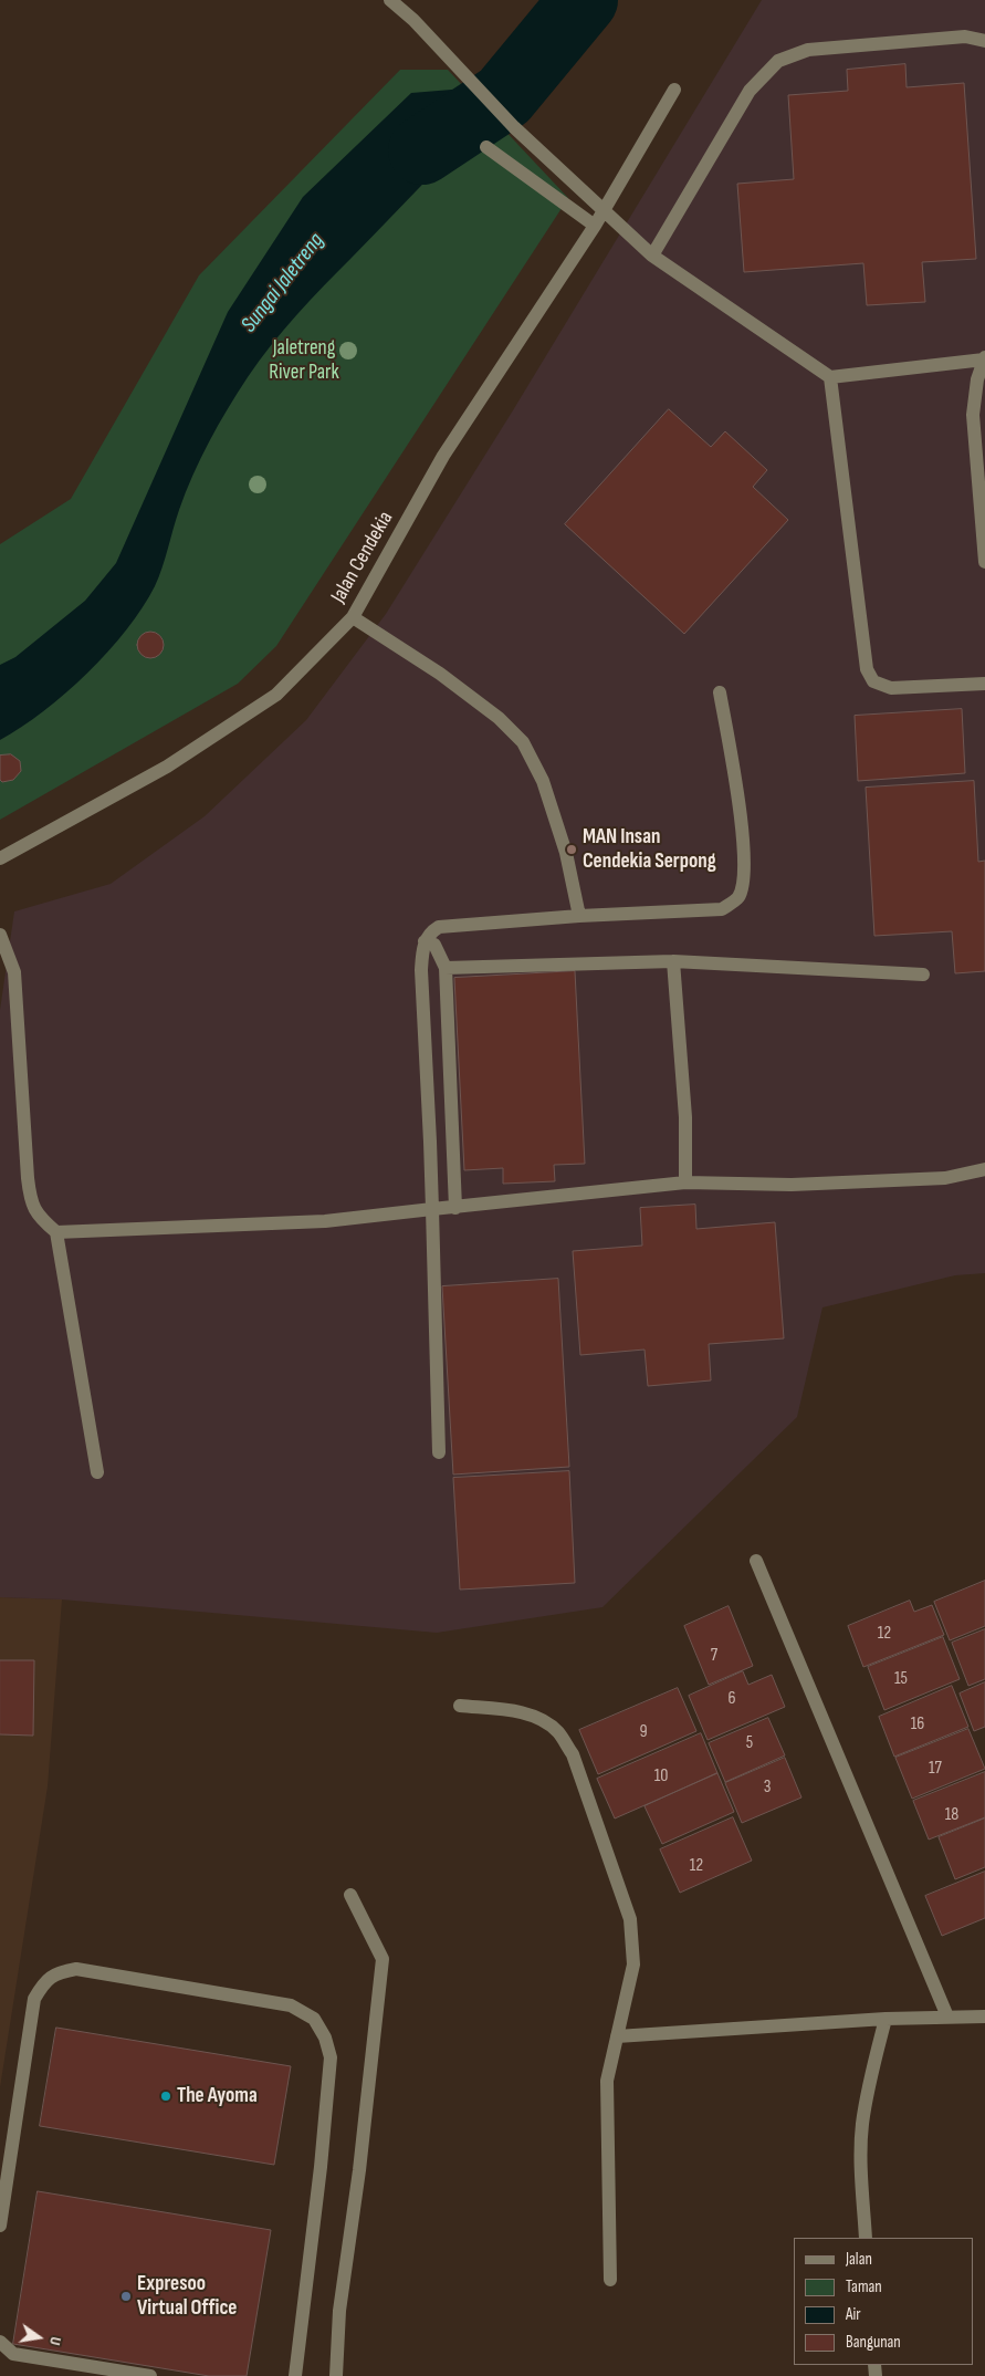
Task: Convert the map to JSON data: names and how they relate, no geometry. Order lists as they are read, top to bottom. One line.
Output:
{"streets":{"street":["Jalan Cendekia"]},"water":["Sungai Jaletreng"],"parks":["Jaletreng River Park"],"places":["MAN Insan Cendekia Serpong","The Ayoma","Expresoo Virtual Office"],"house_numbers":["12","7","15","6","16","9","5","17","10","3","18","12"],"legend":["Jalan","Taman","Air","Bangunan"],"north":"right"}
